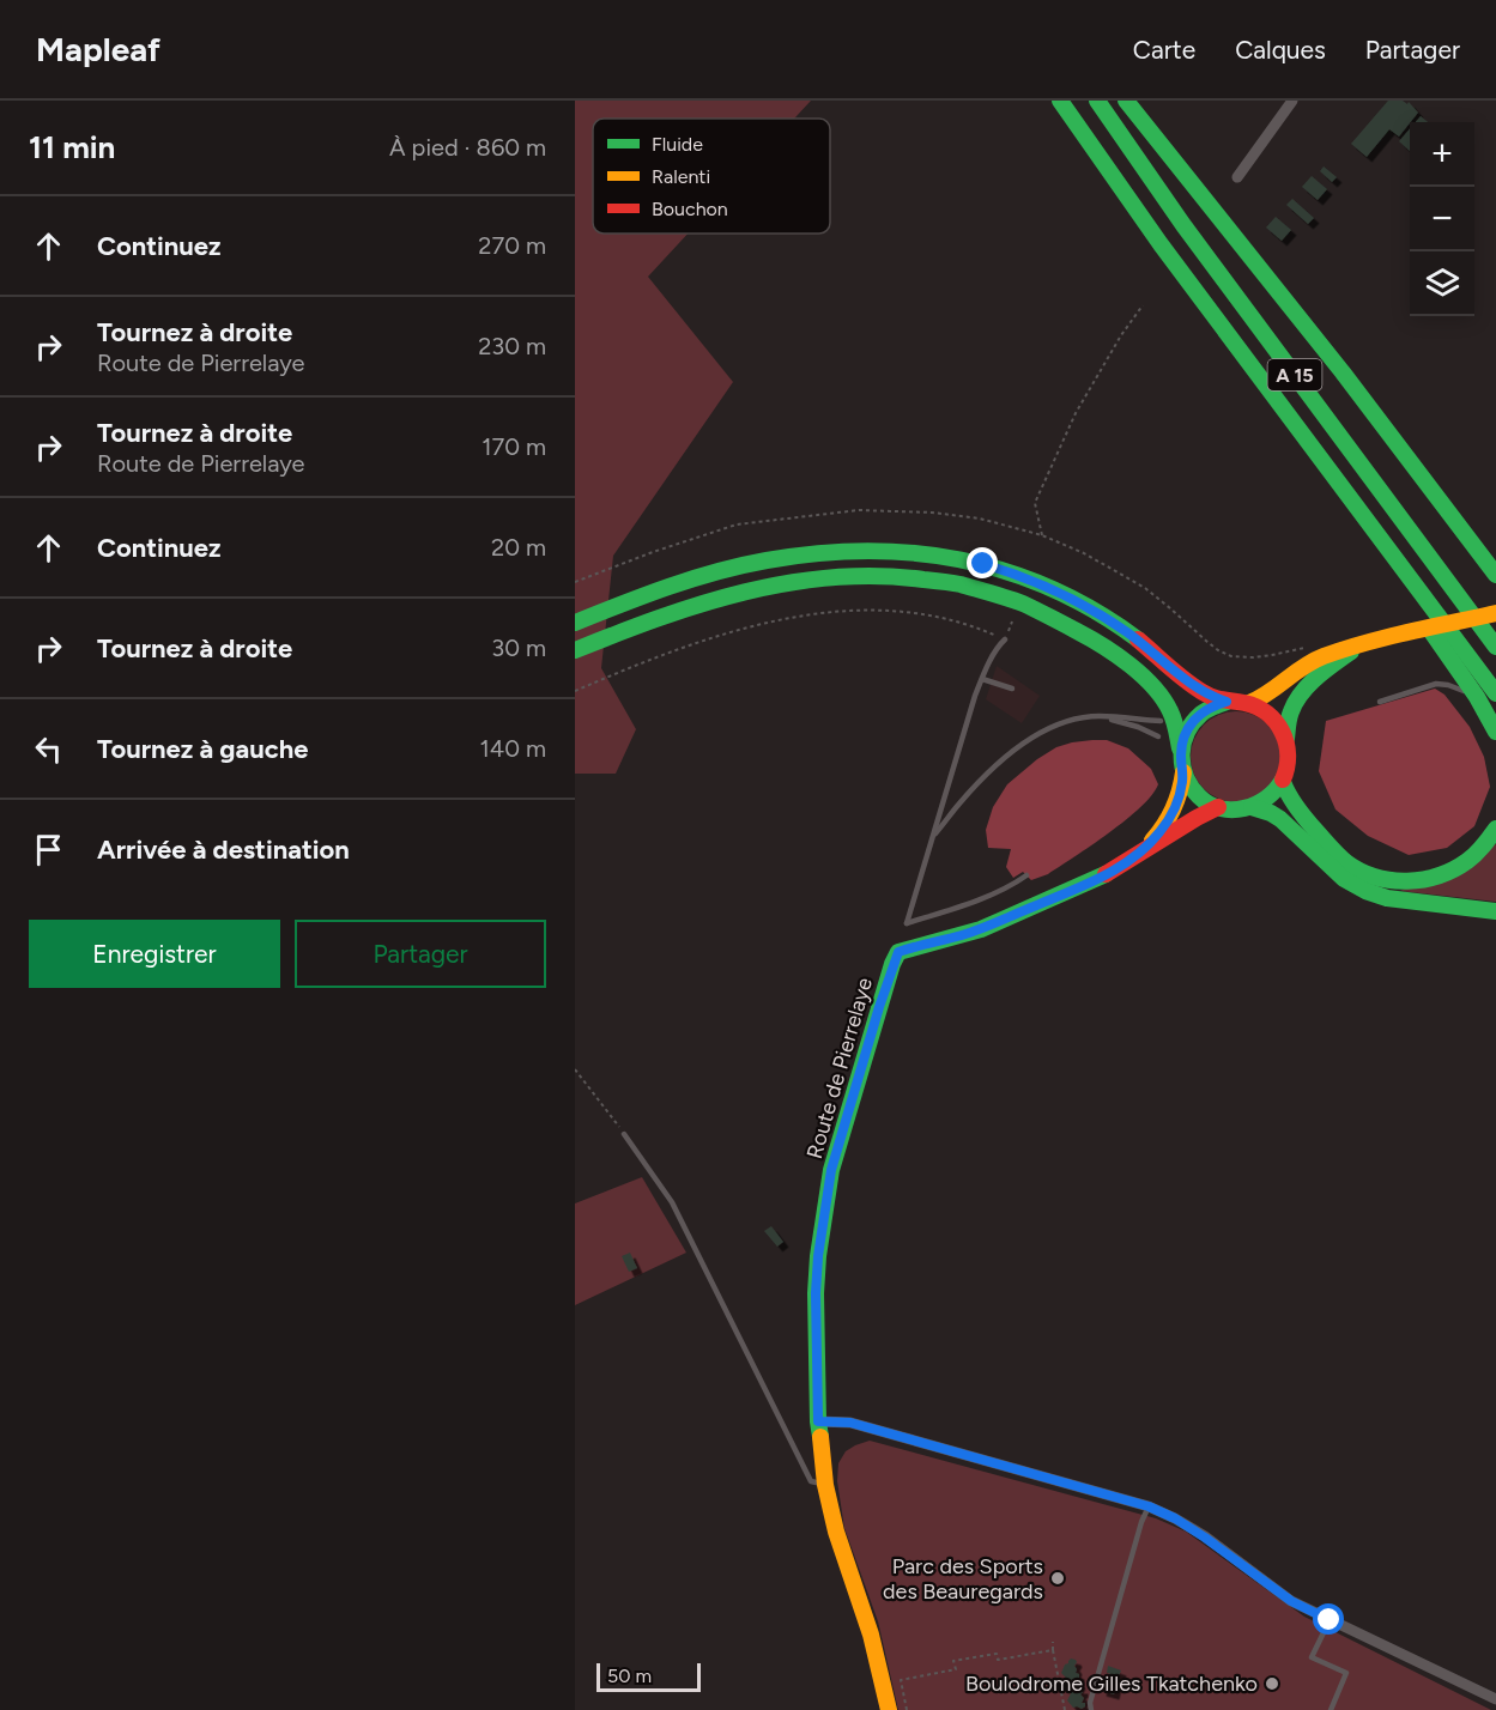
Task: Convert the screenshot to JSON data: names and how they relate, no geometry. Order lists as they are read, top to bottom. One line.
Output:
{"streets":{"main road":["A 15","Route de Pierrelaye"]},"places":["Parc des Sports des Beauregards","Boulodrome Gilles Tkatchenko"],"legend":["Fluide","Ralenti","Bouchon"],"scale_bar":"50 m","page":{"header":"Mapleaf","nav":["Carte","Calques","Partager"],"heading":["11 min","À pied · 860 m"],"map_buttons":["+","−"],"list":[["Continuez","270 m"],["Tournez à droite","Route de Pierrelaye","230 m"],["Tournez à droite","Route de Pierrelaye","170 m"],["Continuez","20 m"],["Tournez à droite","30 m"],["Tournez à gauche","140 m"],"Arrivée à destination"],"buttons":["Enregistrer","Partager"],"scale":"50 m"}}
